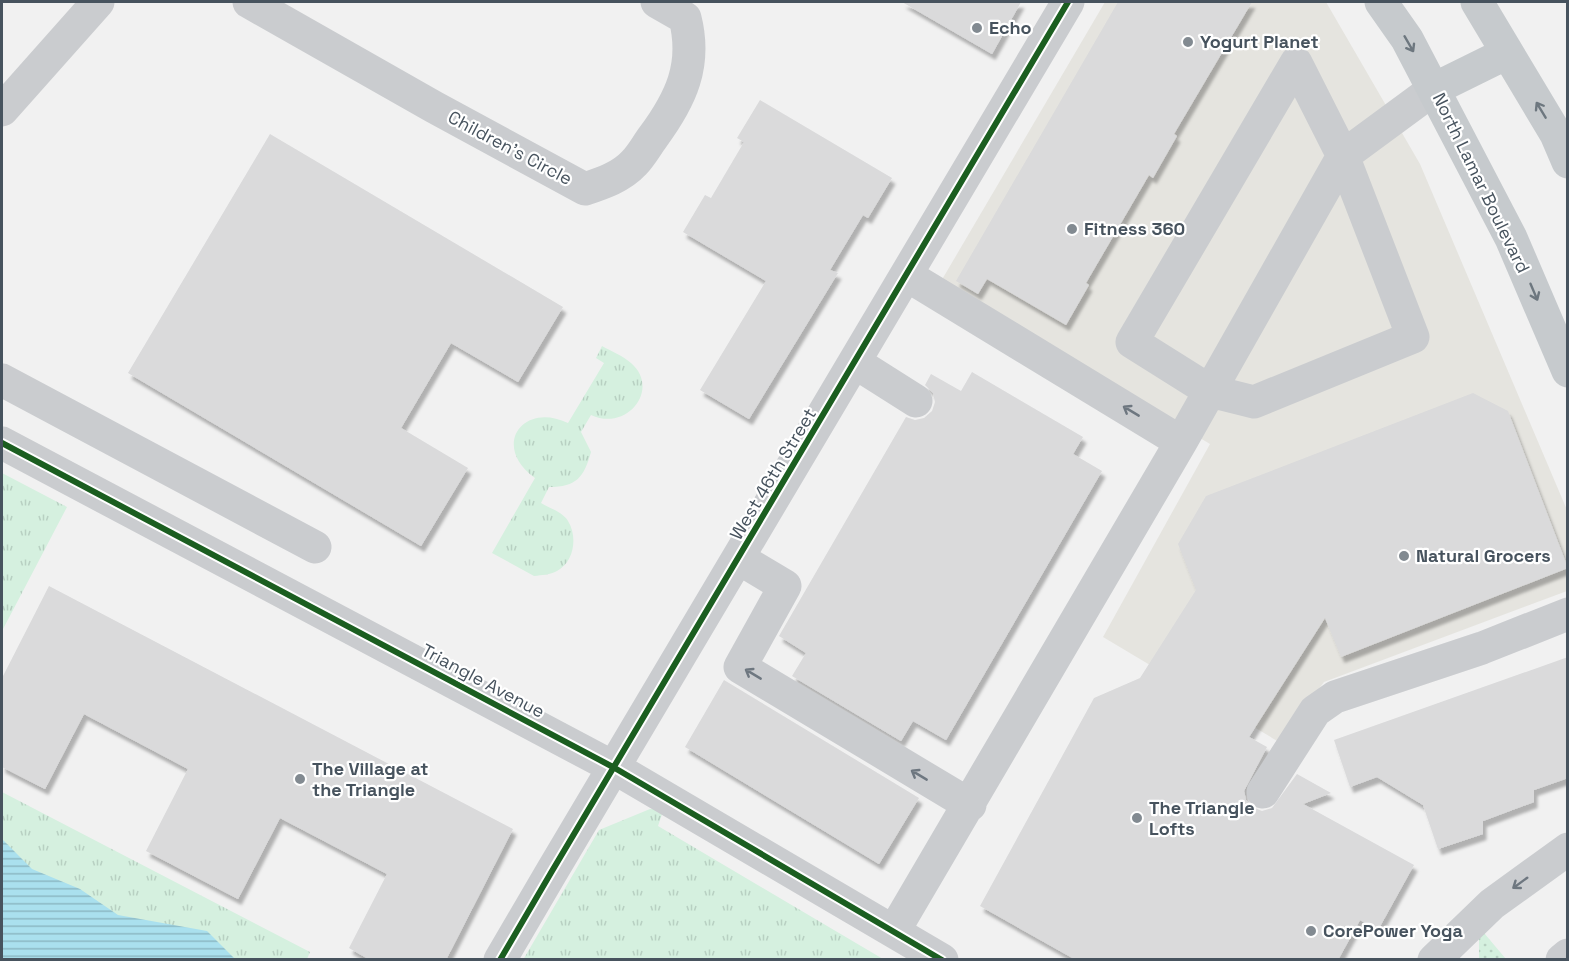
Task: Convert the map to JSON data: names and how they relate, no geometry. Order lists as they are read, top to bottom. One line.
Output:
{"streets":{"main road":["North Lamar Boulevard"],"street":["Children's Circle","West 46th Street","Triangle Avenue"]},"crossings":[["West 46th Street","Triangle Avenue"]],"places":["Echo","Yogurt Planet","Fitness 360","Natural Grocers","The Village at the Triangle","The Triangle Lofts","CorePower Yoga"]}
